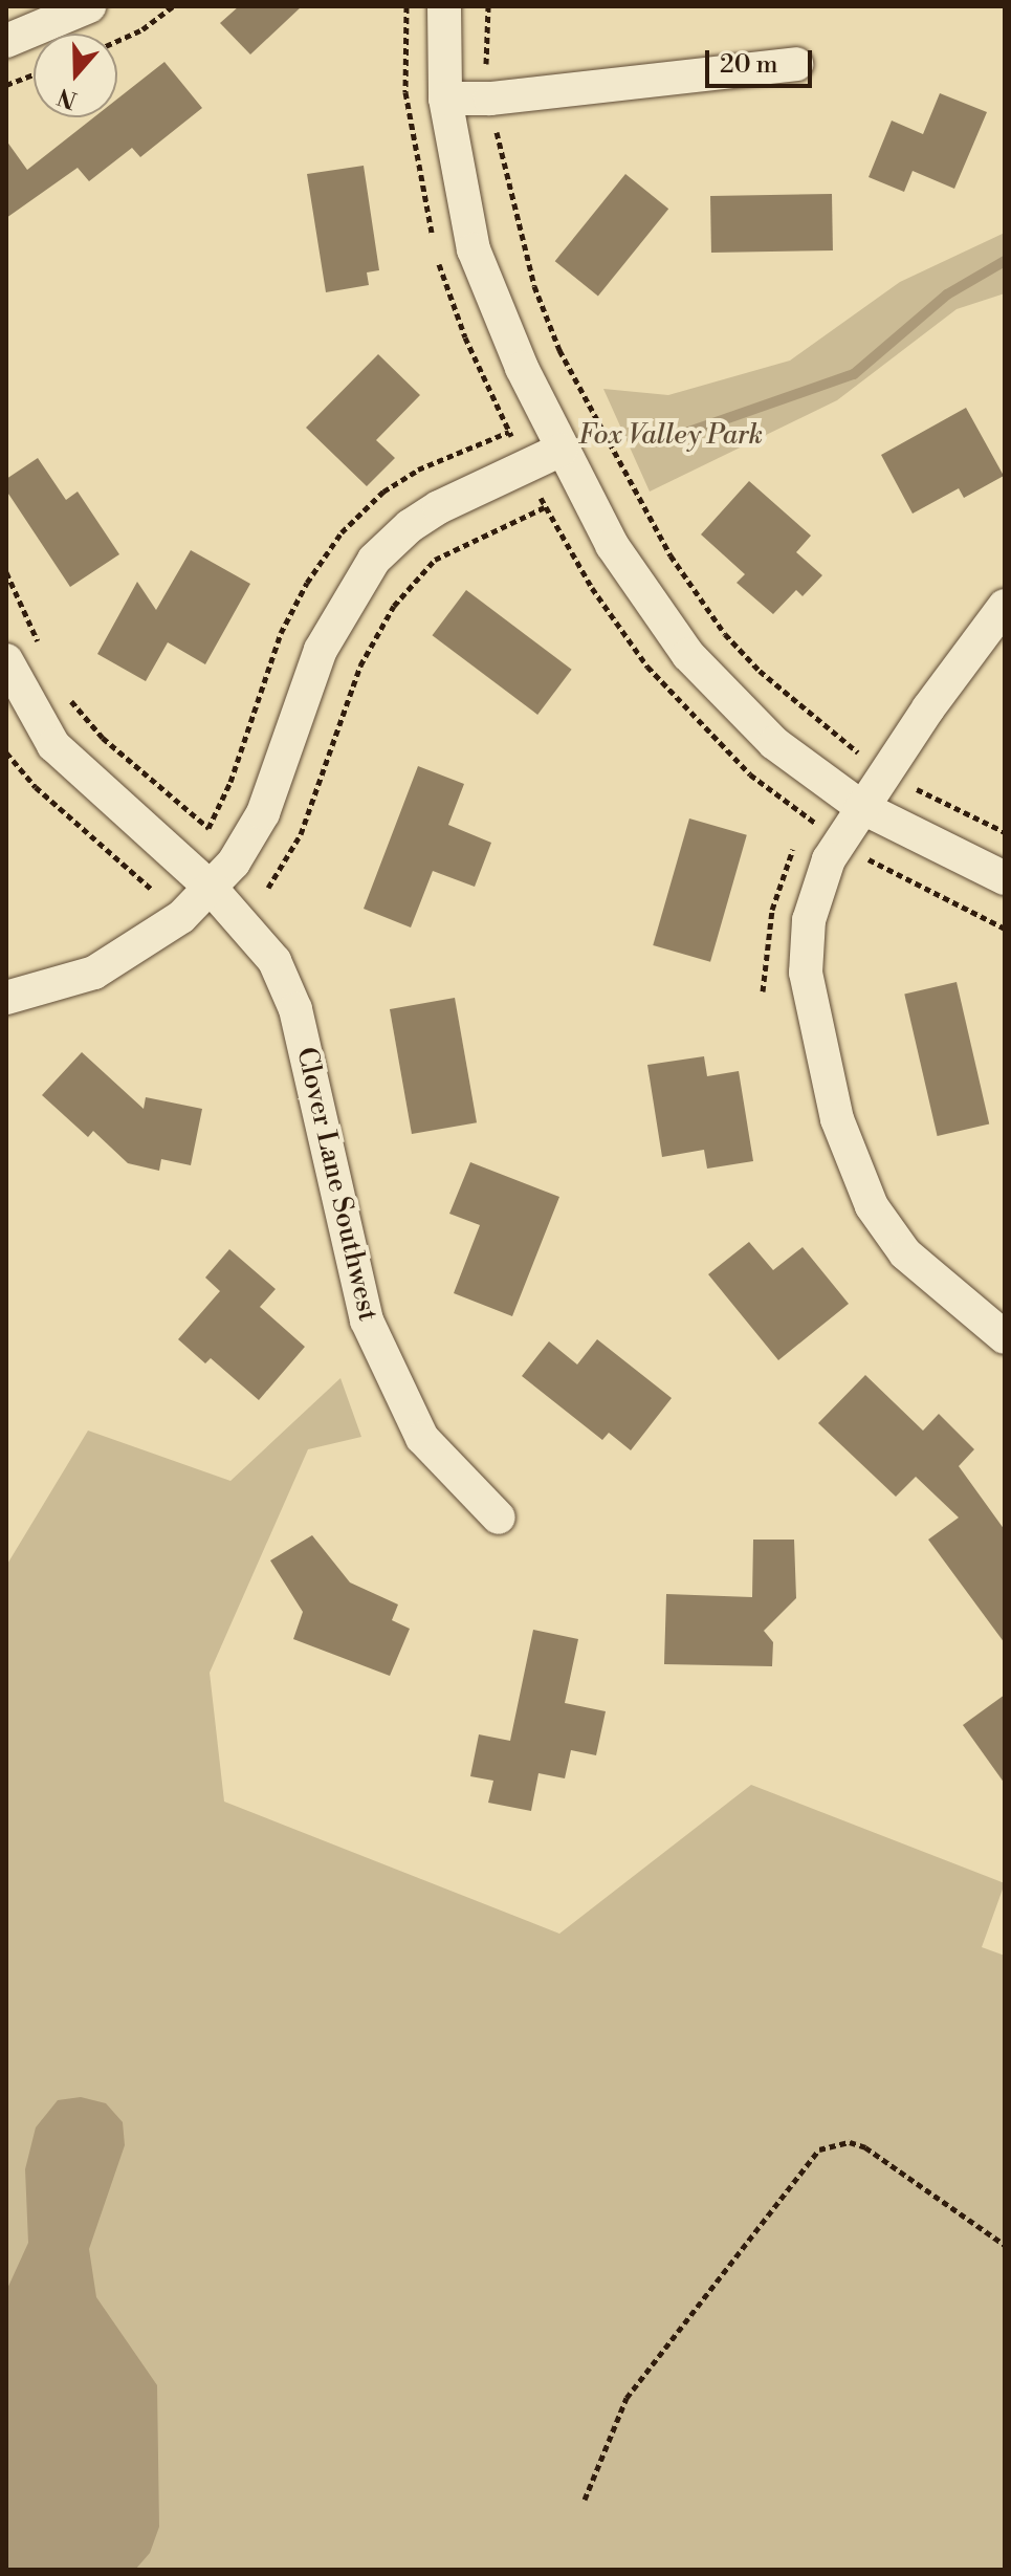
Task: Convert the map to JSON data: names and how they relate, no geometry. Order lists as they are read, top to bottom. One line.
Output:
{"streets":{"street":["Clover Lane Southwest"]},"parks":["Fox Valley Park"],"scale_bar":"20 m","north":"bottom"}
